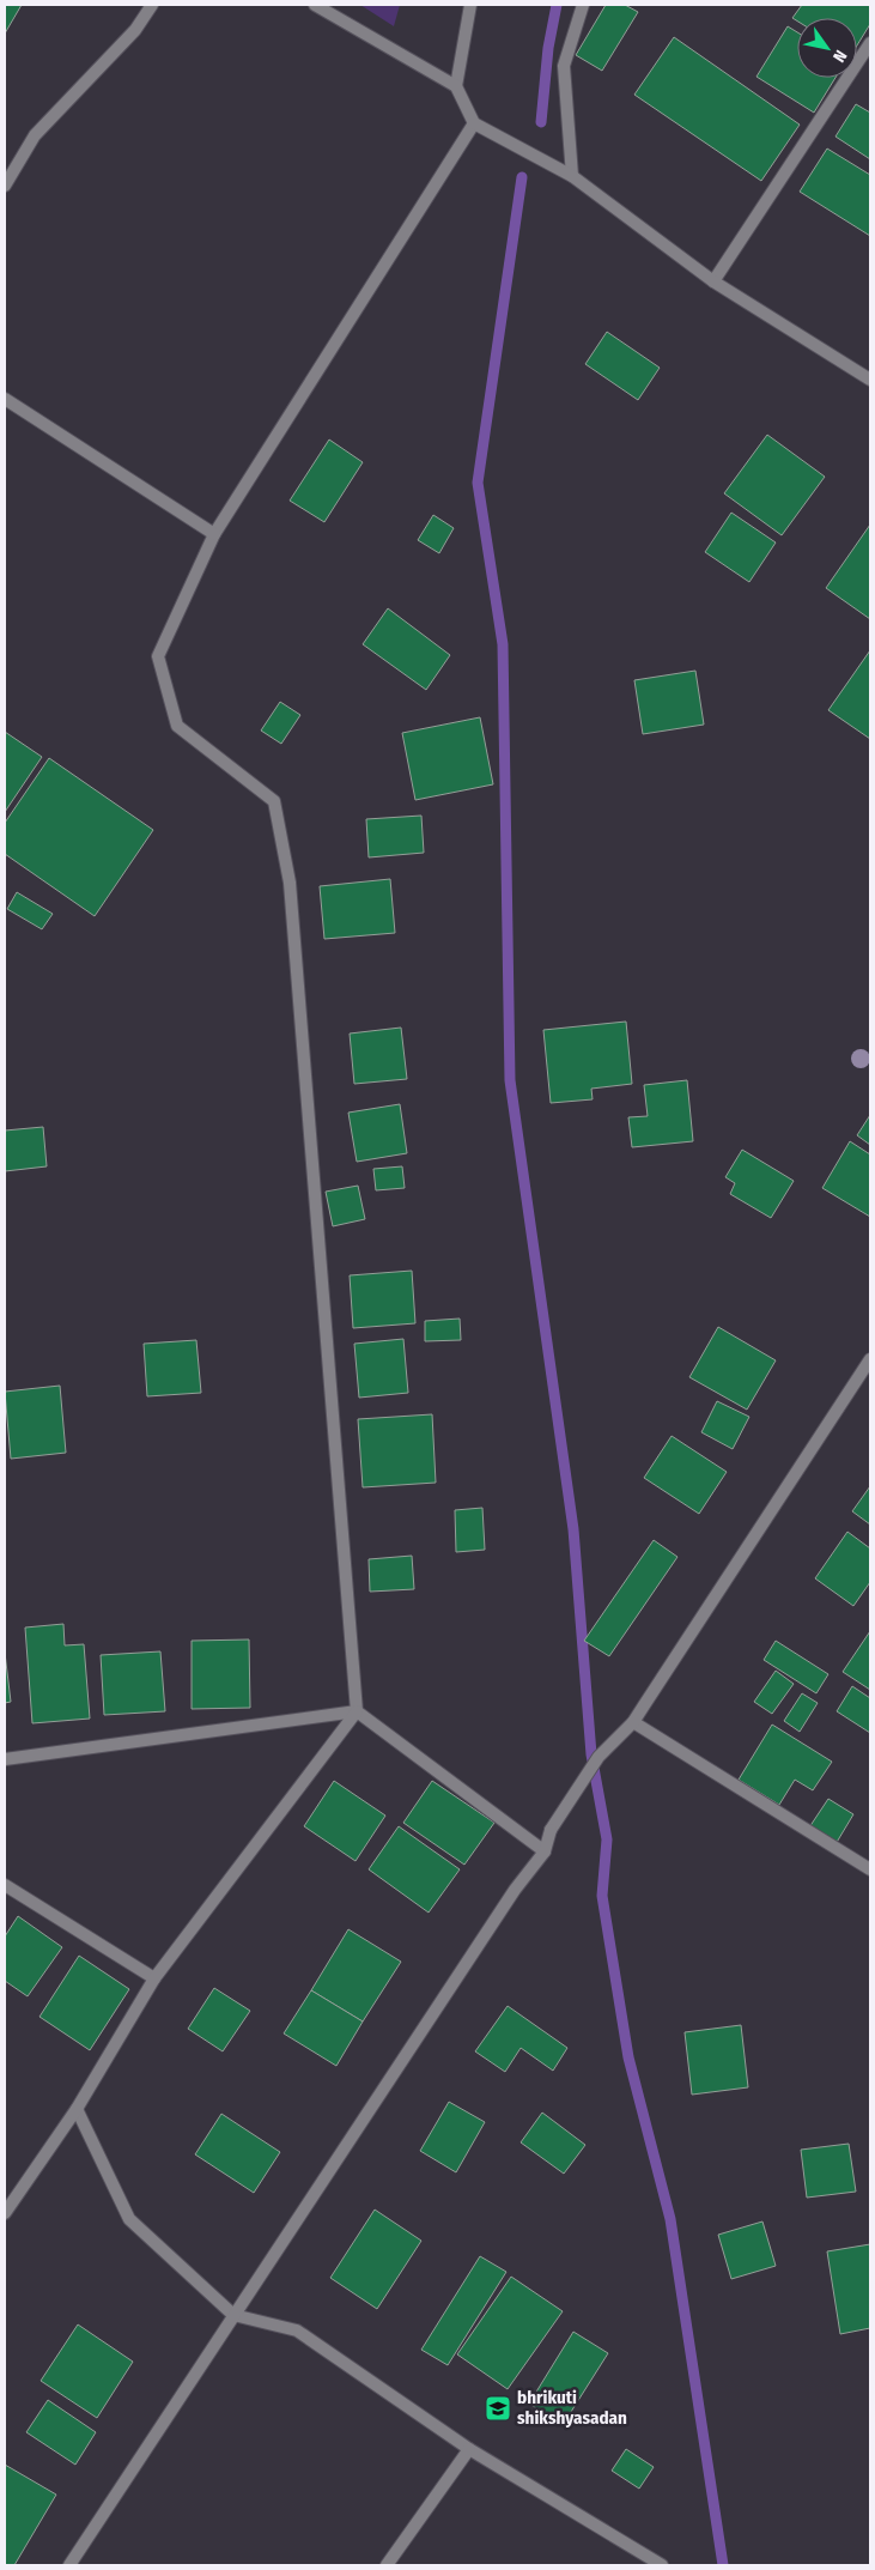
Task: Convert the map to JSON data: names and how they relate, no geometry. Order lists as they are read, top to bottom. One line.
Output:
{"places":{"school or university":["bhrikuti shikshyasadan"]},"north":"bottom right"}
